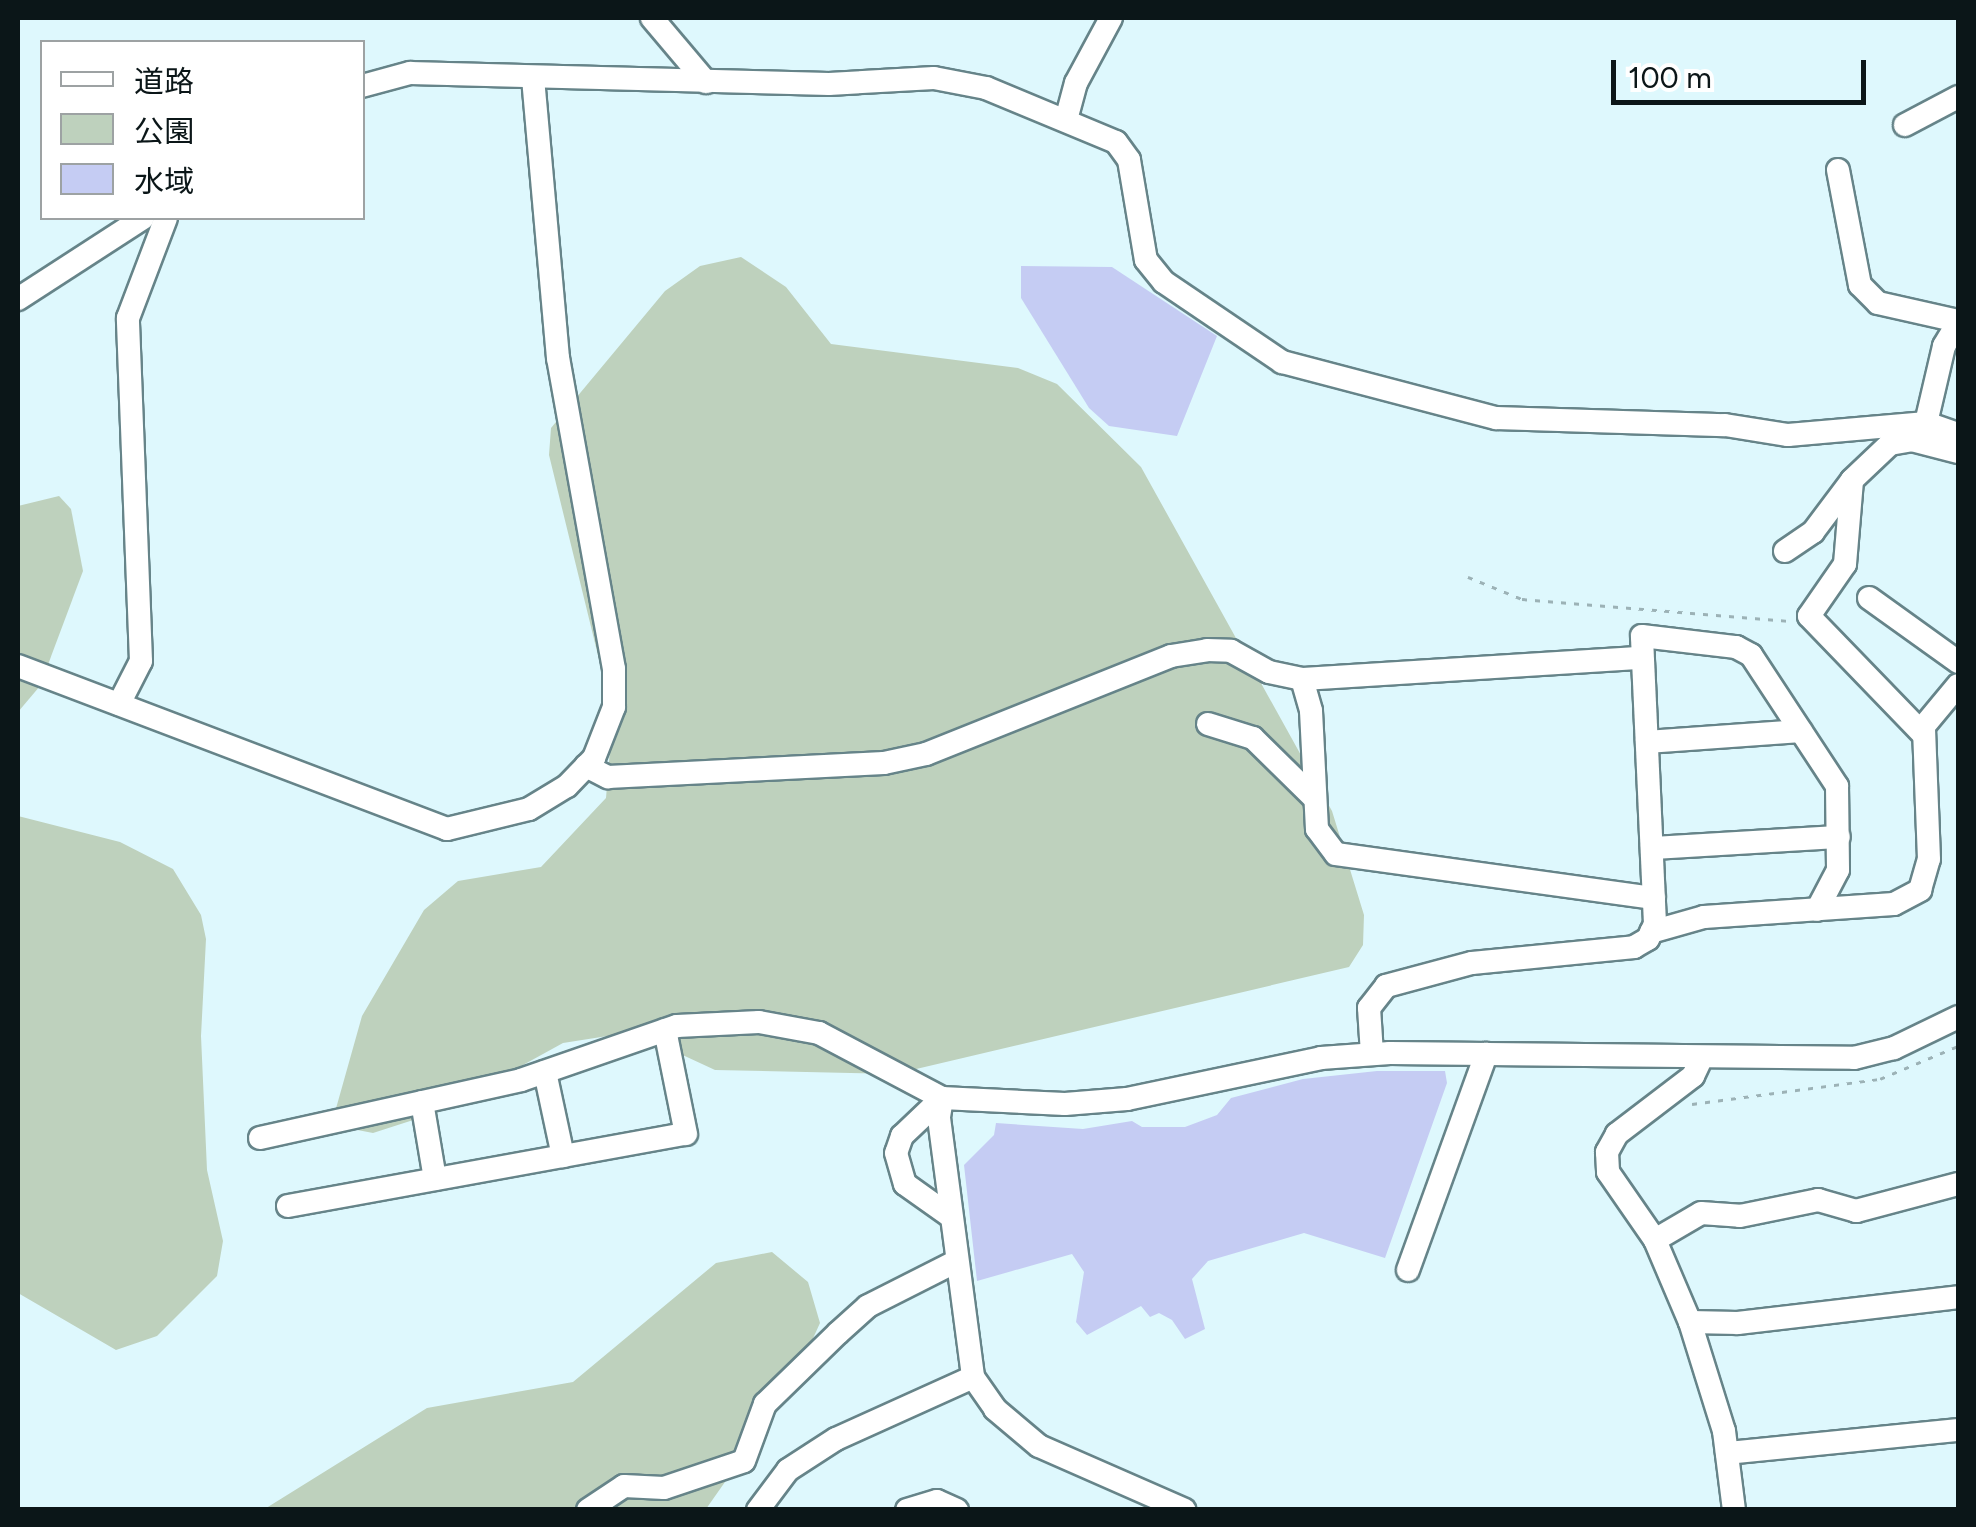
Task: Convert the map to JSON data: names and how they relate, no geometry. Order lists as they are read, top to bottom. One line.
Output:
{"legend":["道路","公園","水域"],"scale_bar":"100 m"}
